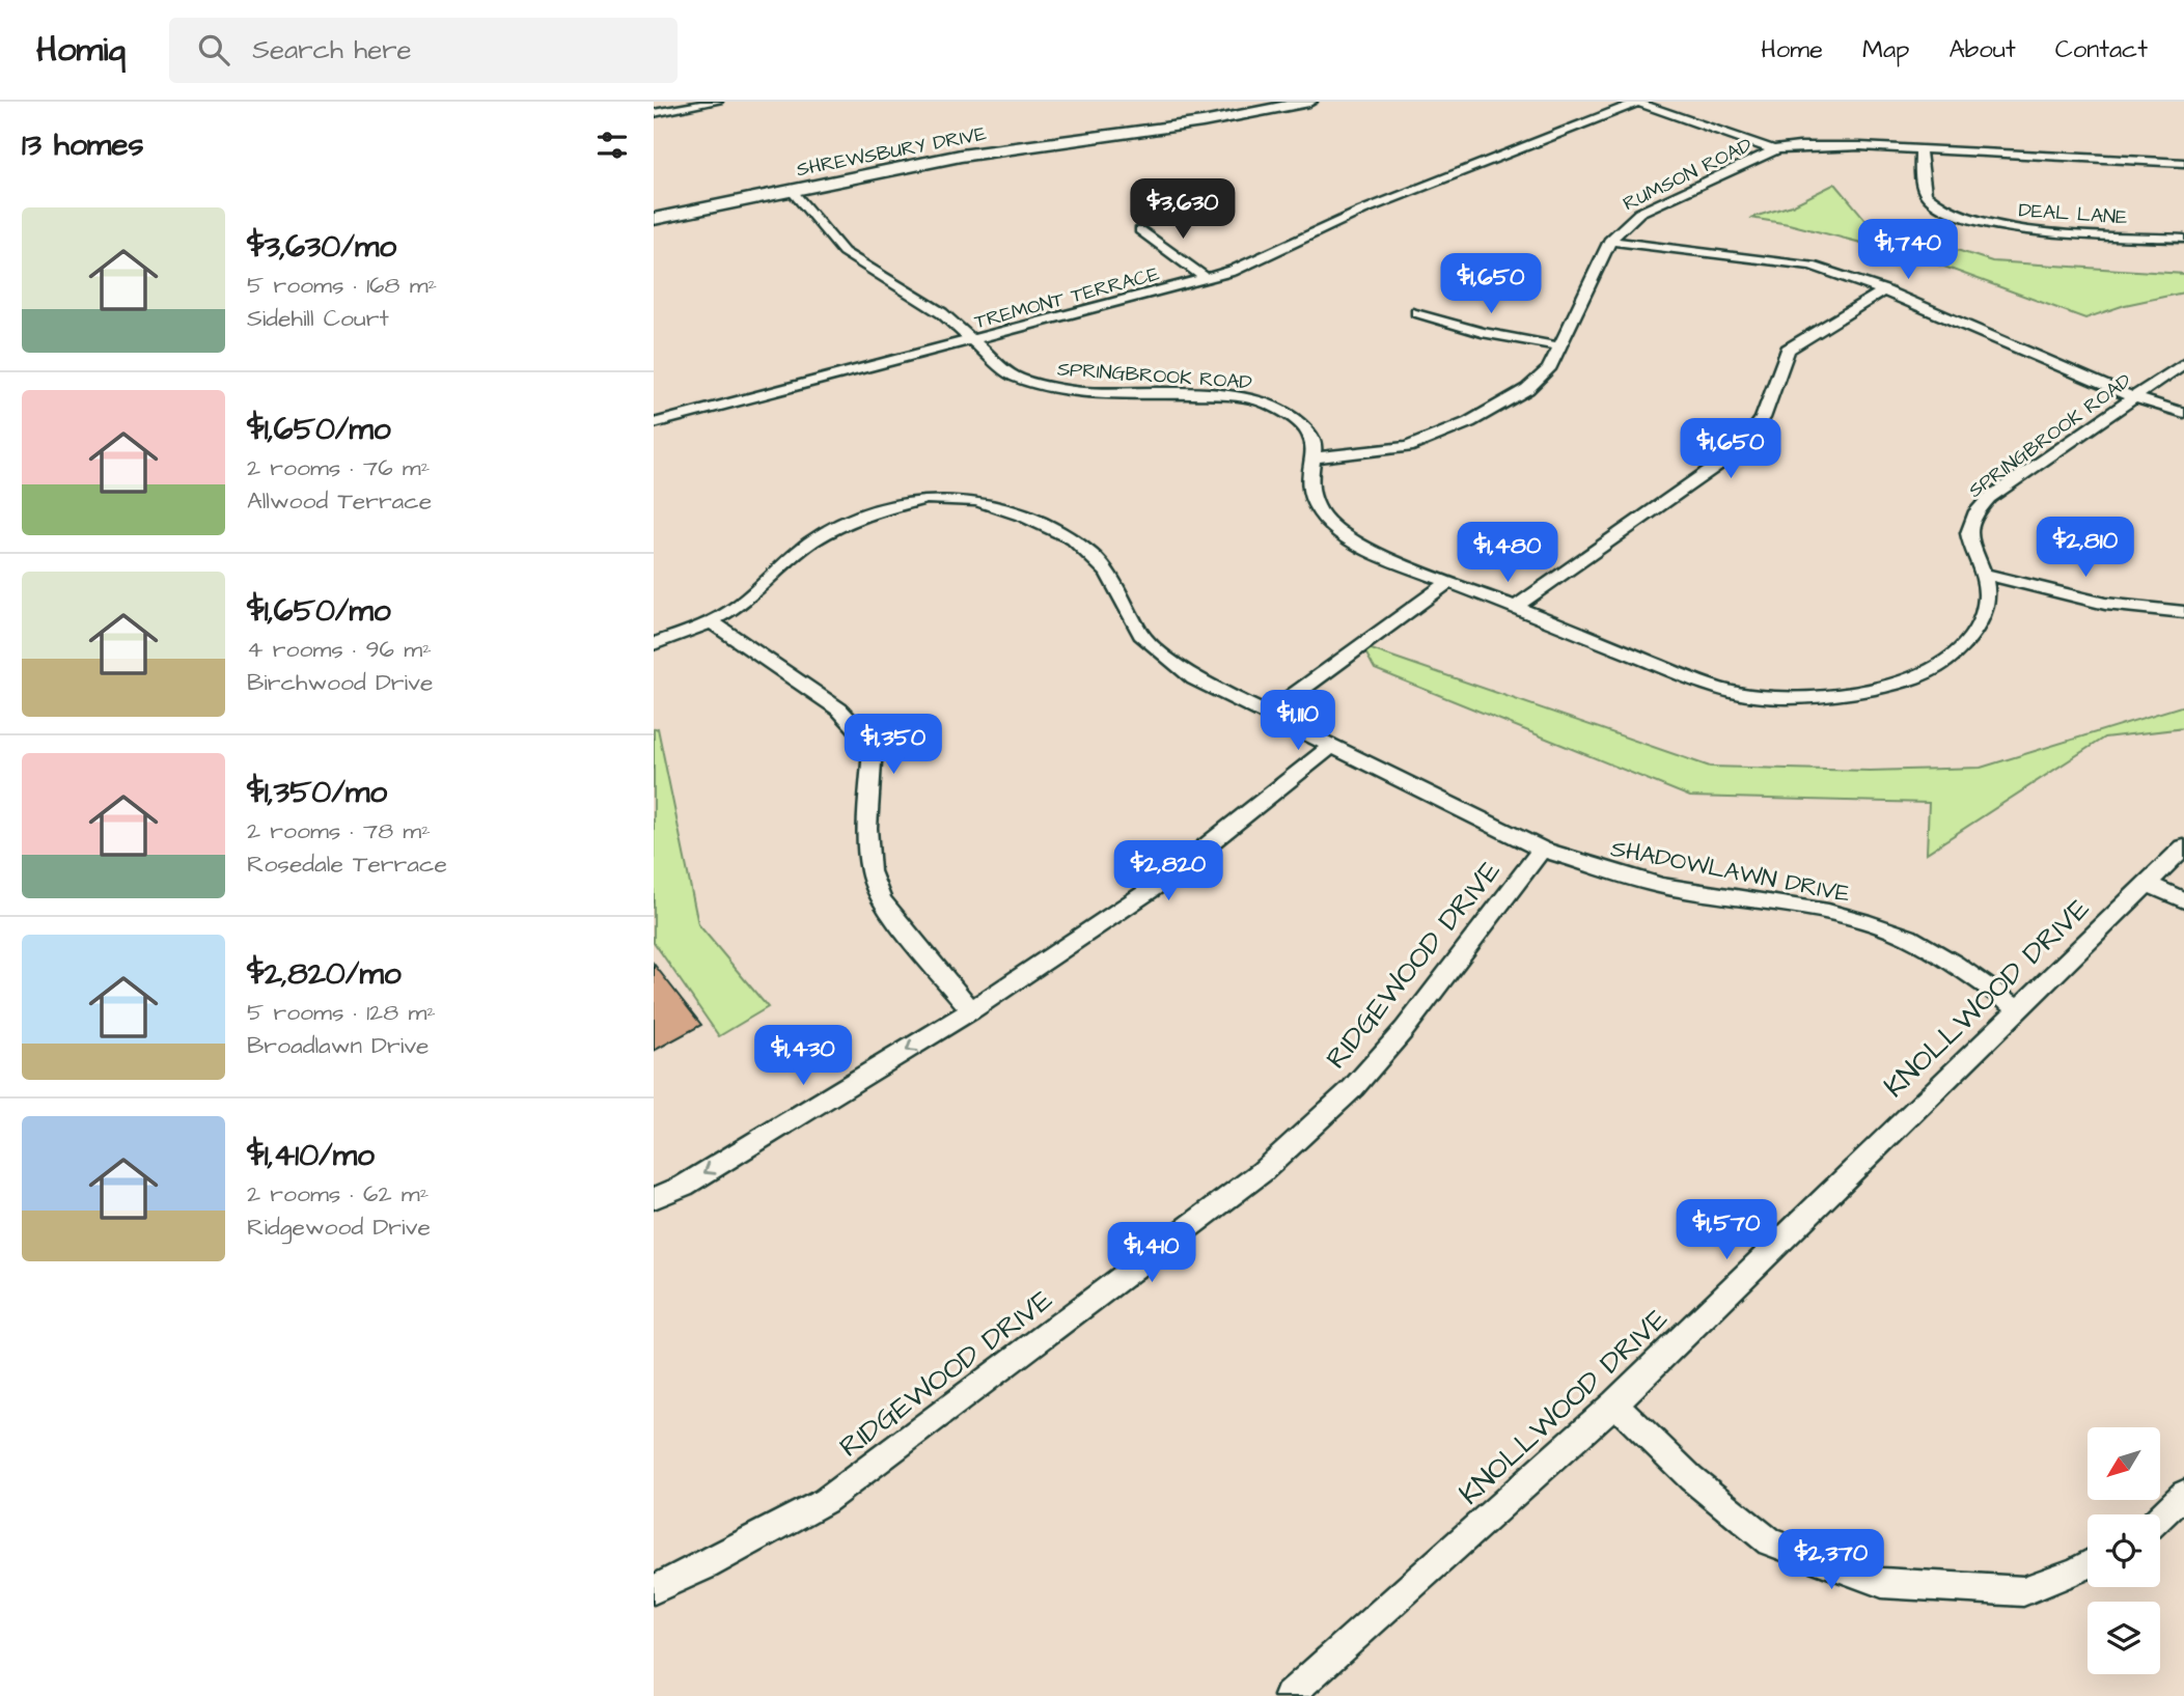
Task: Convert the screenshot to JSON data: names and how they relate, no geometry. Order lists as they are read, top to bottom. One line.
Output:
{"streets":{"main road":["SHREWSBURY DRIVE"],"street":["RUMSON ROAD","DEAL LANE","TREMONT TERRACE","SPRINGBROOK ROAD","SHADOWLAWN DRIVE","RIDGEWOOD DRIVE","KNOLLWOOD DRIVE"]},"crossings":[["SHREWSBURY DRIVE","SPRINGBROOK ROAD"],["RUMSON ROAD","DEAL LANE"],["RUMSON ROAD","SPRINGBROOK ROAD"],["TREMONT TERRACE","SPRINGBROOK ROAD"],["SHADOWLAWN DRIVE","RIDGEWOOD DRIVE"],["SHADOWLAWN DRIVE","KNOLLWOOD DRIVE"]],"north":"bottom left","page":{"header":"Homiq","search":"Search here","nav":["Home","Map","About","Contact"],"heading":"13 homes","price":["$3,630","$1,740","$1,650","$1,650","$2,810","$1,480","$1,110","$1,350","$2,820","$1,430","$1,570","$1,410","$2,370"],"list":[{"name":"$3,630/mo","note":"5 rooms · 168 m² · Sidehill Court"},{"name":"$1,650/mo","note":"2 rooms · 76 m² · Allwood Terrace"},{"name":"$1,650/mo","note":"4 rooms · 96 m² · Birchwood Drive"},{"name":"$1,350/mo","note":"2 rooms · 78 m² · Rosedale Terrace"},{"name":"$2,820/mo","note":"5 rooms · 128 m² · Broadlawn Drive"},{"name":"$1,410/mo","note":"2 rooms · 62 m² · Ridgewood Drive"}]}}
